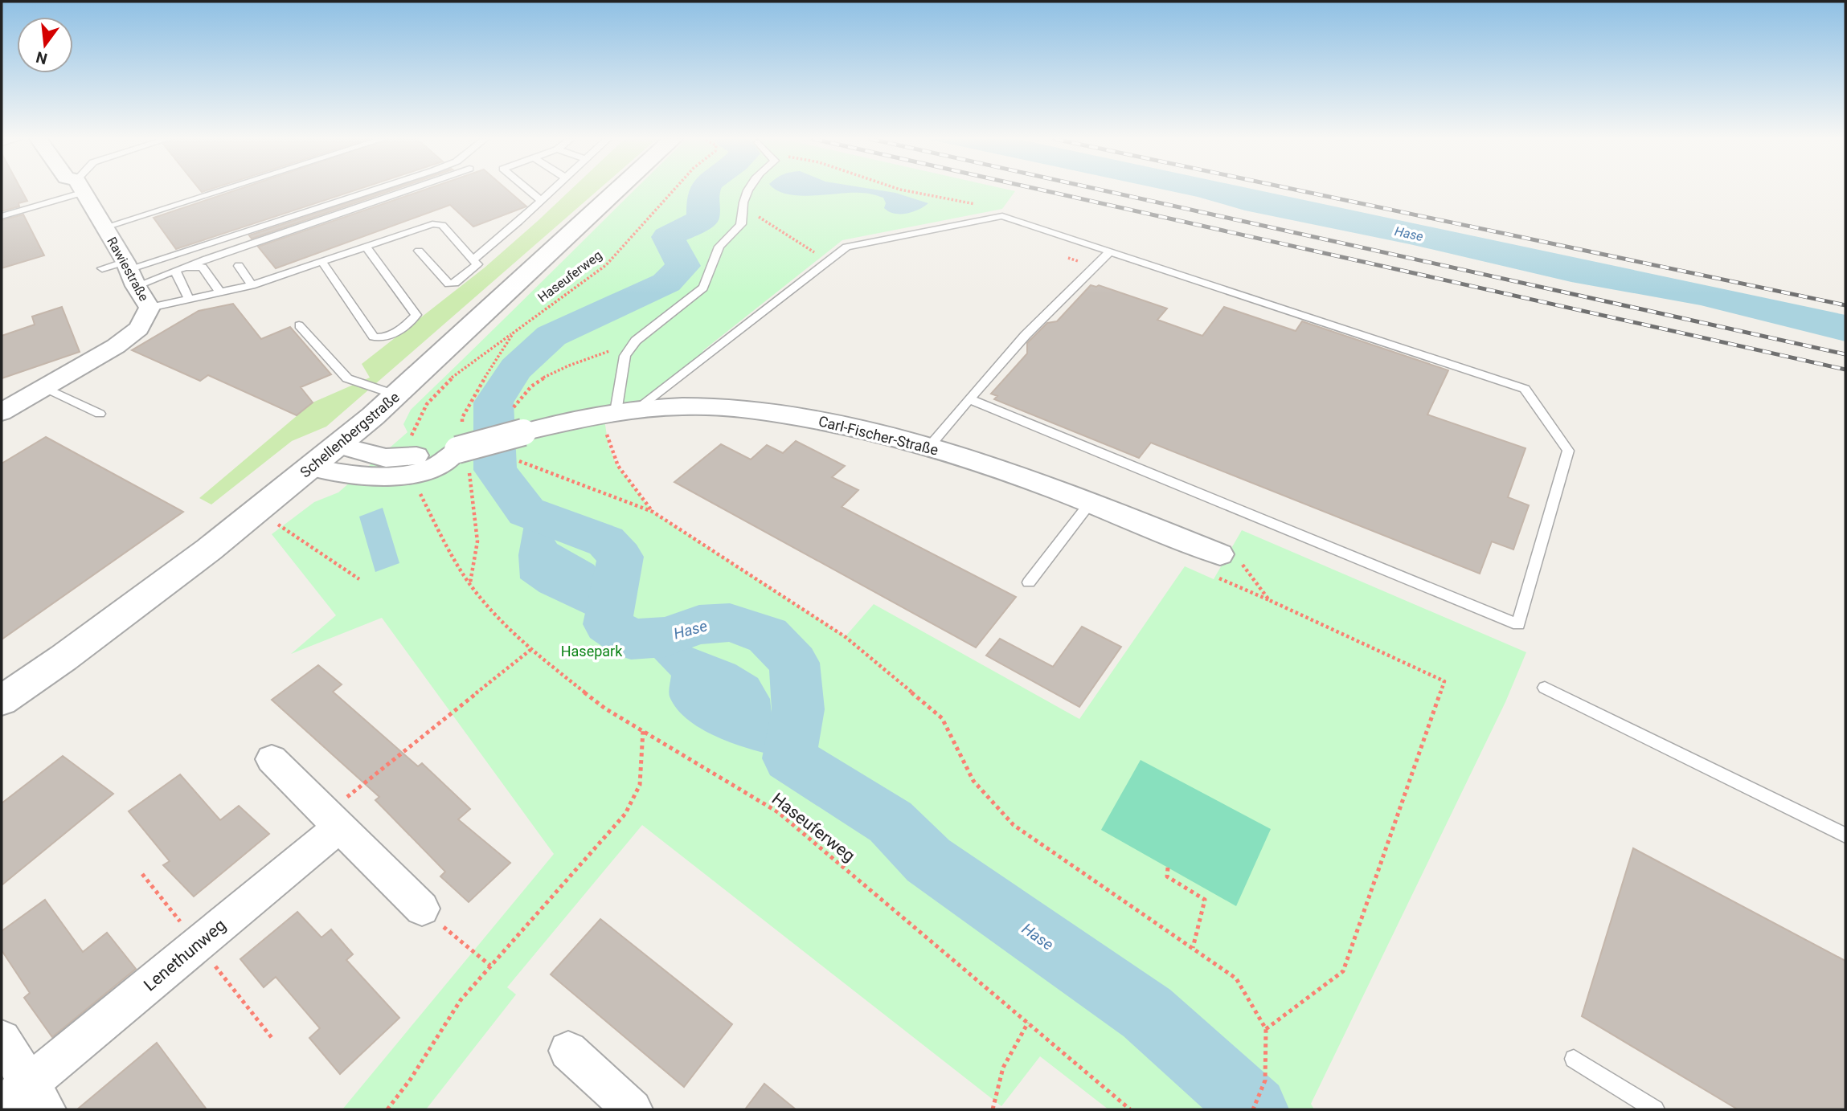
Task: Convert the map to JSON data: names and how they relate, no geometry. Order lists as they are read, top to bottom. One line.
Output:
{"streets":{"street":["Rawiestraße","Schellenbergstraße","Carl-Fischer-Straße","Lenethunweg"],"path":["Haseuferweg"]},"crossings":[["Schellenbergstraße","Carl-Fischer-Straße"]],"water":["Hase"],"parks":["Hasepark"],"north":"bottom"}
